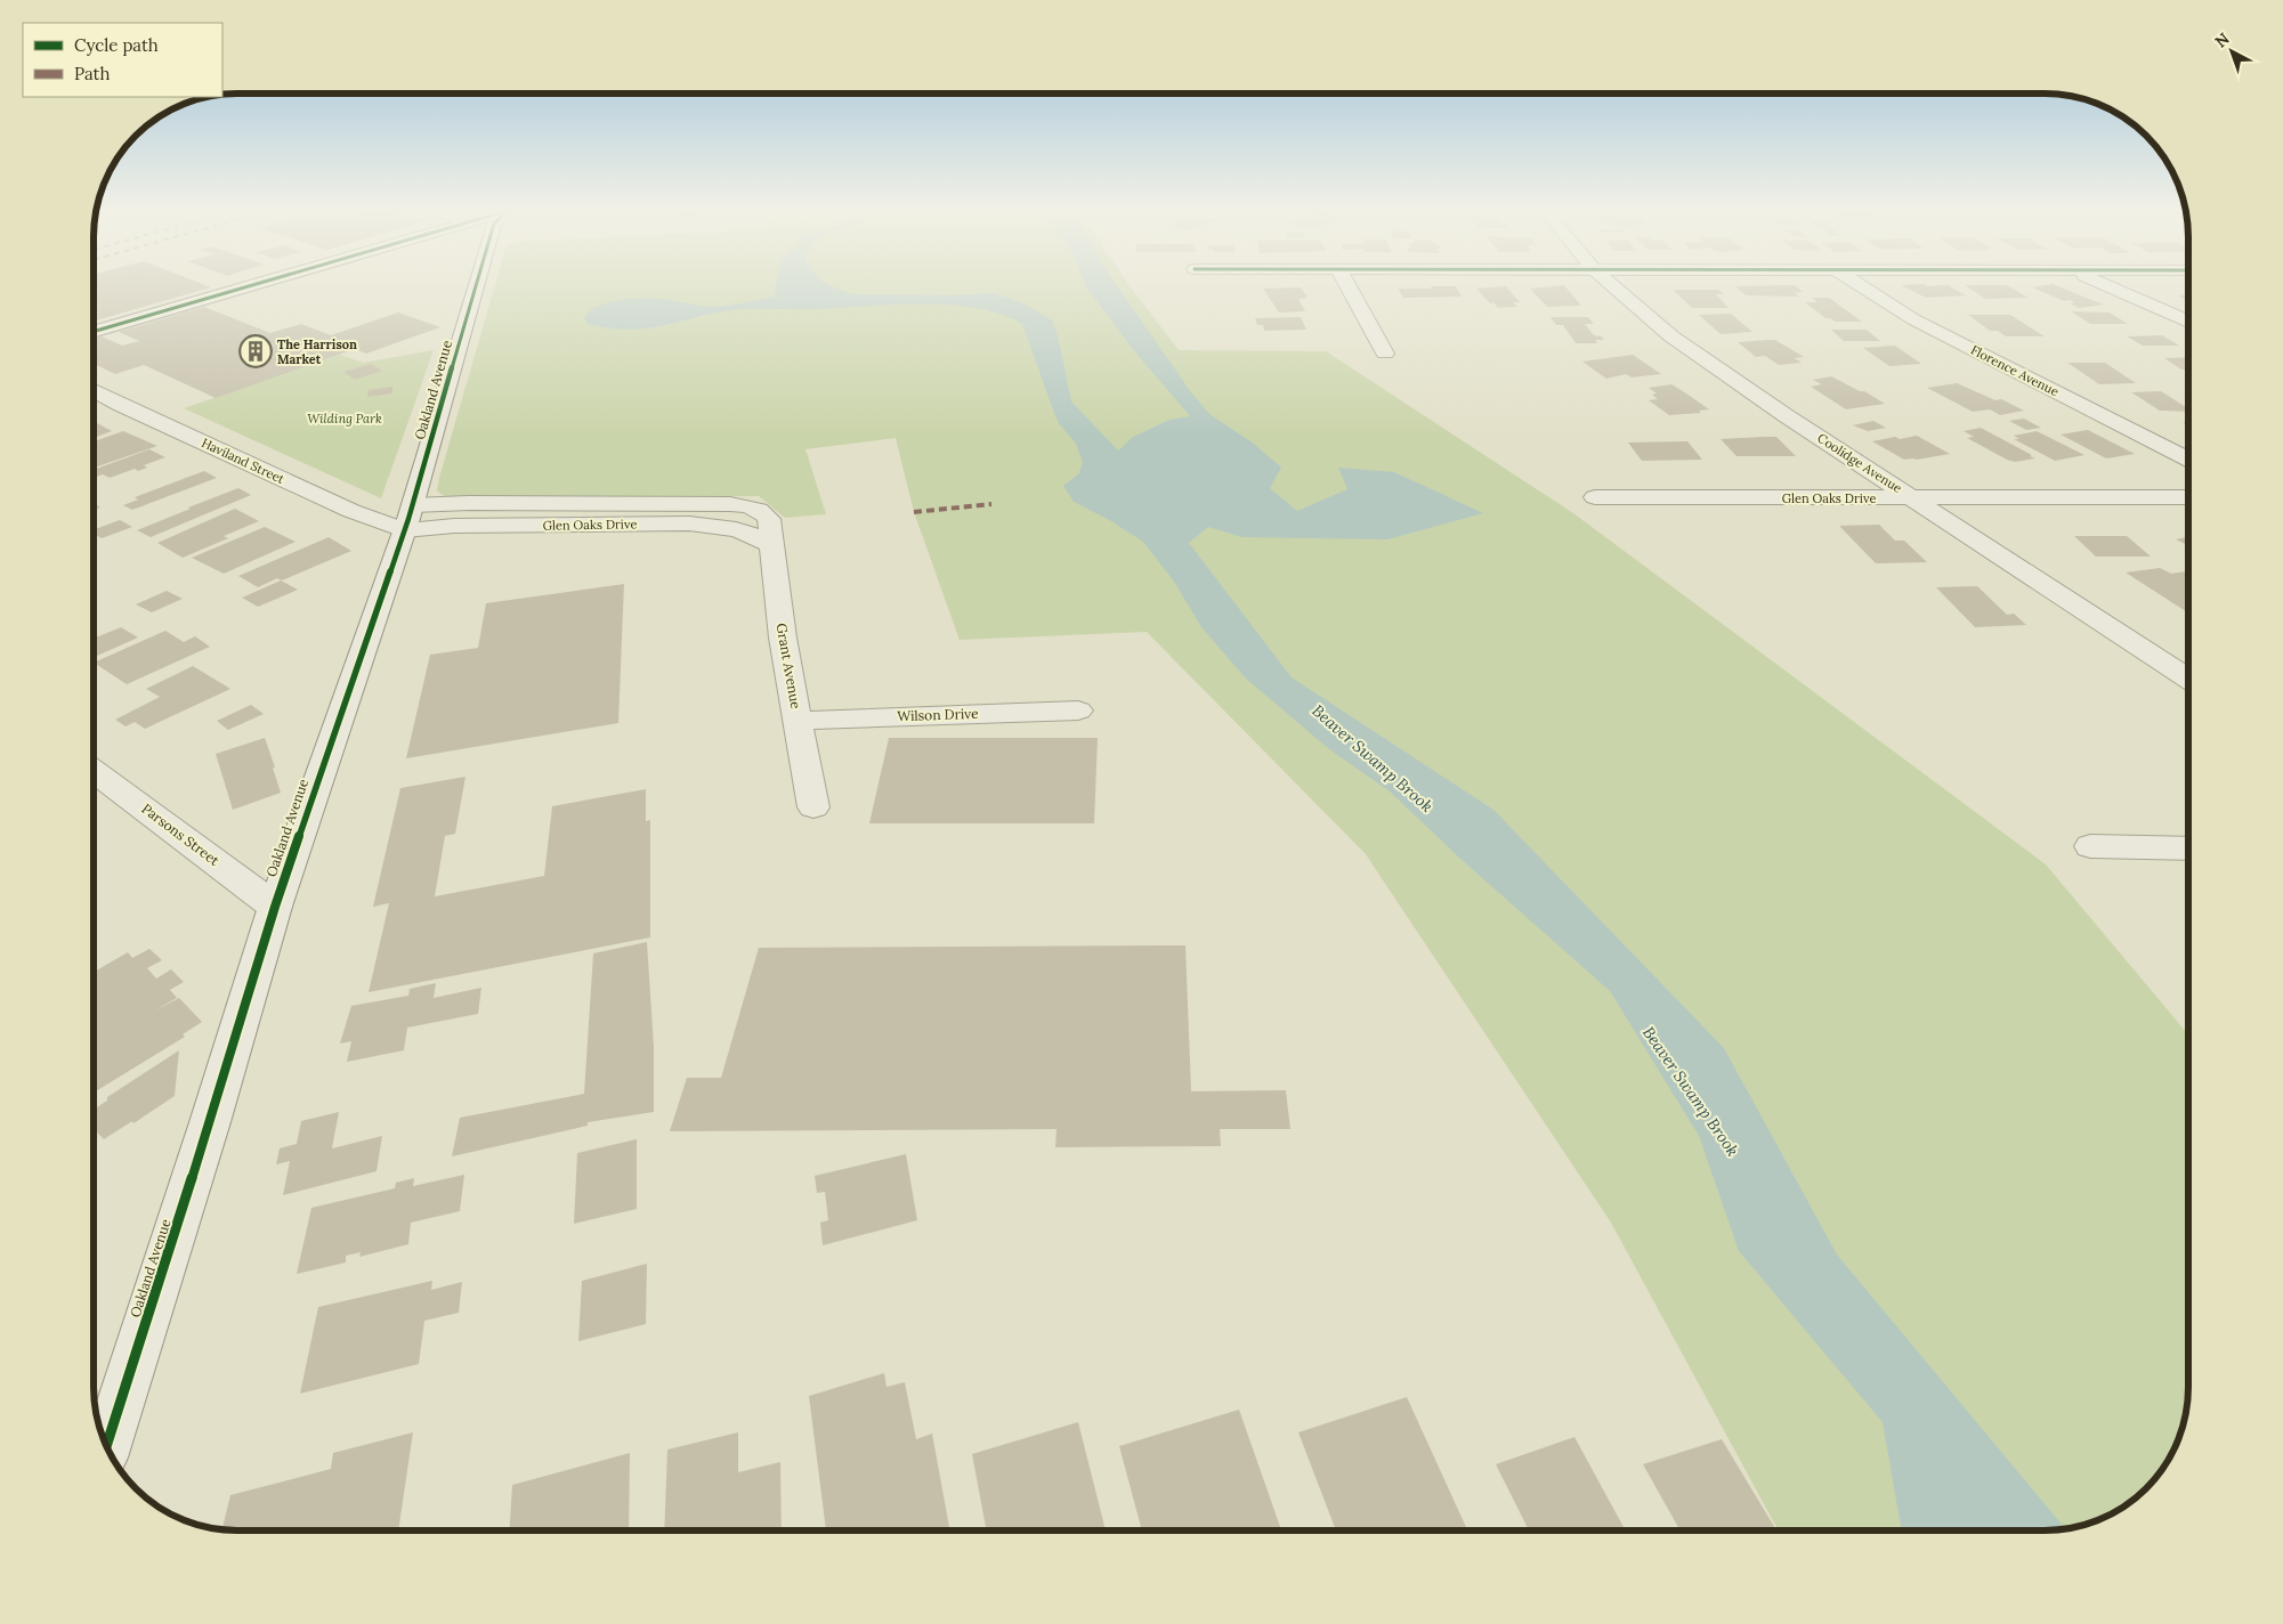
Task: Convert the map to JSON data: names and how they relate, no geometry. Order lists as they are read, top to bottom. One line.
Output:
{"streets":{"street":["Florence Avenue","Oakland Avenue","Haviland Street","Coolidge Avenue","Glen Oaks Drive","Grant Avenue","Wilson Drive","Parsons Street"]},"crossings":[["Oakland Avenue","Haviland Street"],["Oakland Avenue","Glen Oaks Drive"],["Oakland Avenue","Parsons Street"],["Haviland Street","Glen Oaks Drive"],["Coolidge Avenue","Glen Oaks Drive"],["Glen Oaks Drive","Grant Avenue"],["Grant Avenue","Wilson Drive"]],"water":["Beaver Swamp Brook"],"parks":["Wilding Park"],"places":{"building":["The Harrison Market"]},"legend":["Cycle path","Path"],"north":"top left"}
